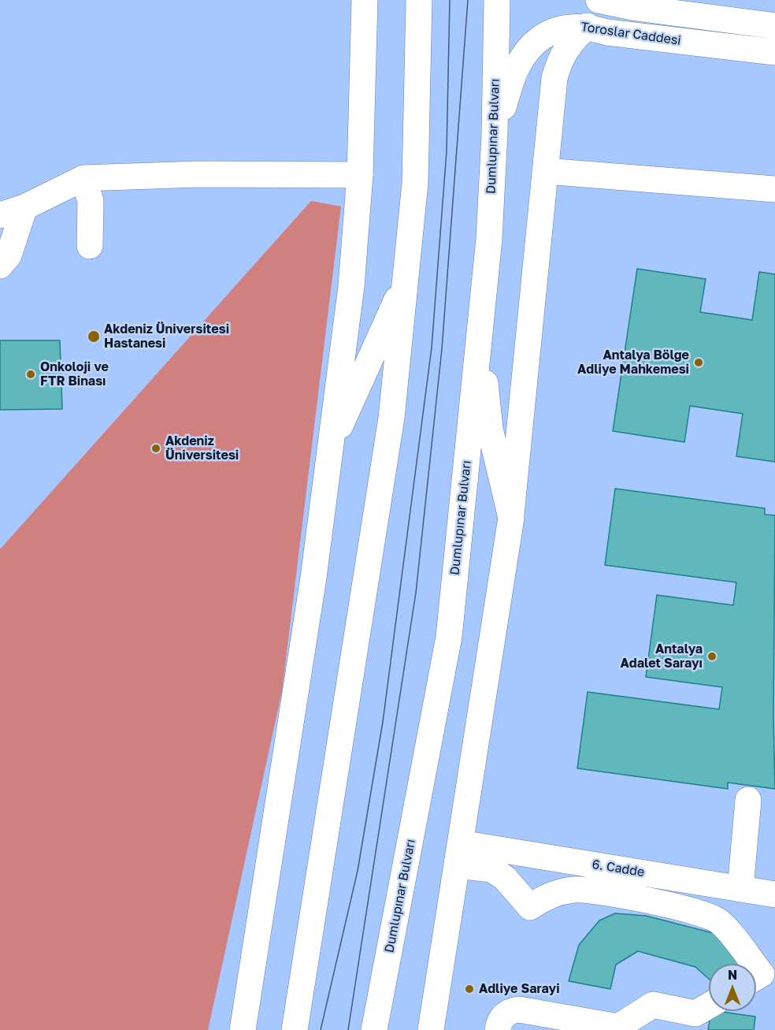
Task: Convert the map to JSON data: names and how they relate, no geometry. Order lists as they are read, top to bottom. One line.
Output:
{"streets":{"main road":["Toroslar Caddesi","Dumlupınar Bulvarı","6. Cadde"]},"crossings":[["Toroslar Caddesi","Dumlupınar Bulvarı"]],"places":["Akdeniz Üniversitesi Hastanesi","Antalya Bölge Adliye Mahkemesi","Onkoloji ve FTR Binası","Akdeniz Üniversitesi","Antalya Adalet Sarayı","Adliye Sarayi"],"north":"top"}
